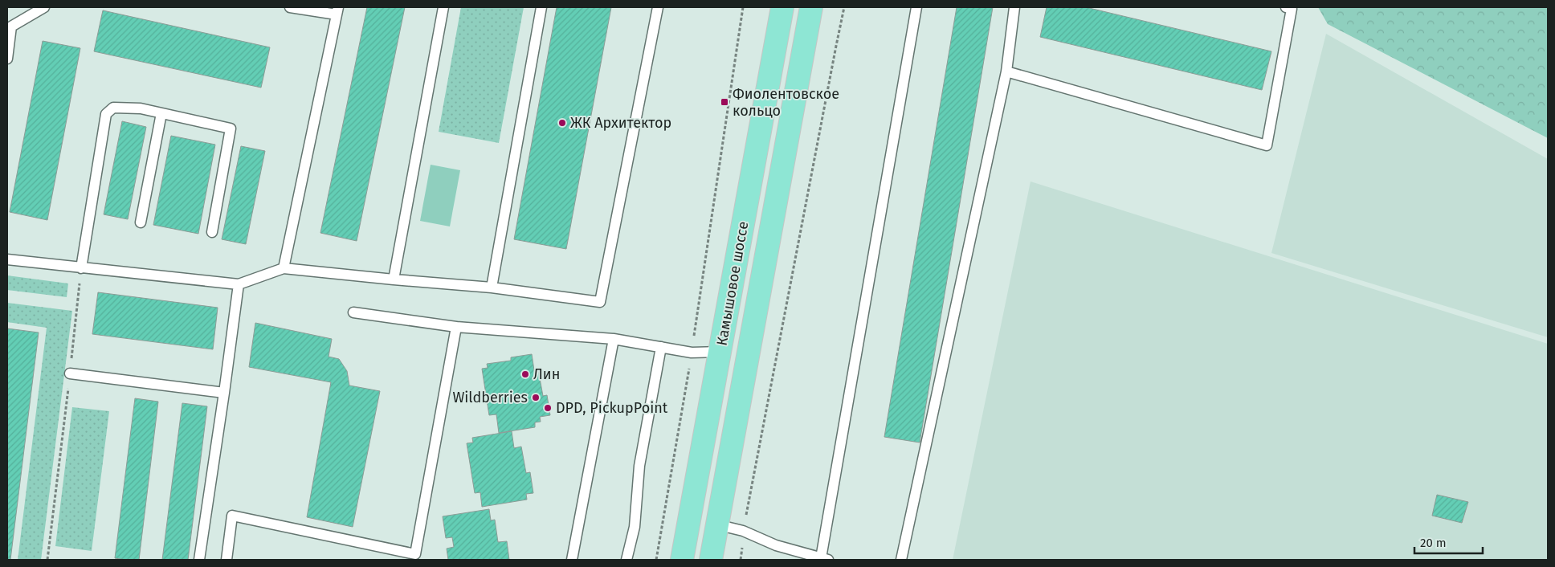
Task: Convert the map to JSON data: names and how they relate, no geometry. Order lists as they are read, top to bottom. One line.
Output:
{"streets":{"main road":["Камышовое шоссе"]},"places":{"transit":["Фиолентовское кольцо"],"other":["ЖК Архитектор","Лин","Wildberries","DPD, PickupPoint"]},"scale_bar":"20 m"}
